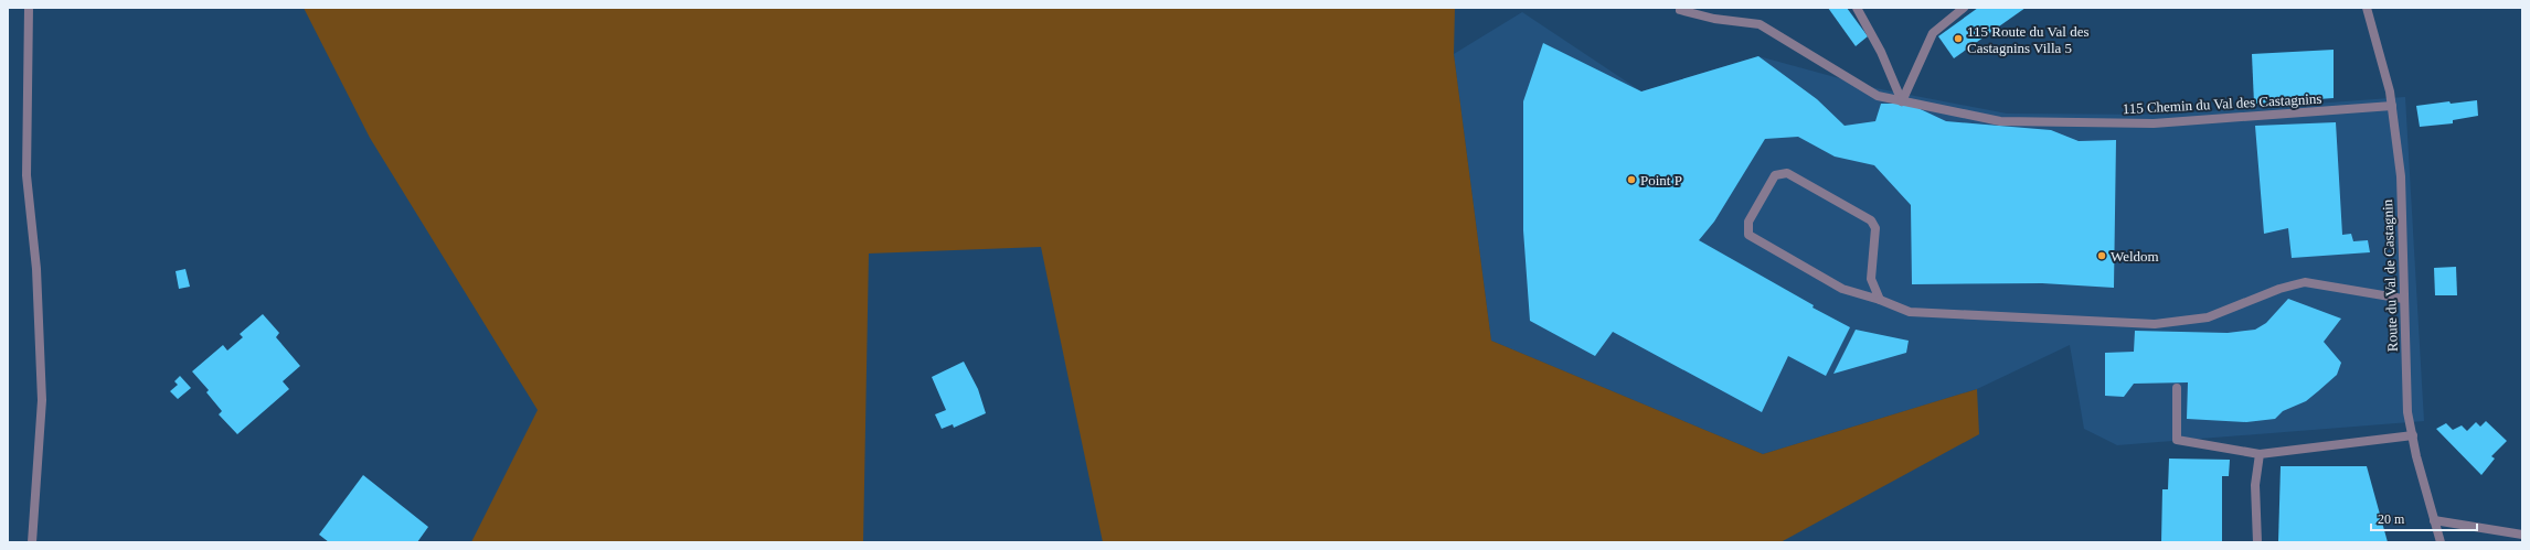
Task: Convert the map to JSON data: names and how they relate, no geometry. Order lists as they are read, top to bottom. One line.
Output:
{"streets":{"street":["115 Chemin du Val des Castagnins","Route du Val de Castagnin"]},"crossings":[["115 Chemin du Val des Castagnins","Route du Val de Castagnin"]],"places":["115 Route du Val des Castagnins Villa 5","Point P","Weldom"],"scale_bar":"20 m"}
